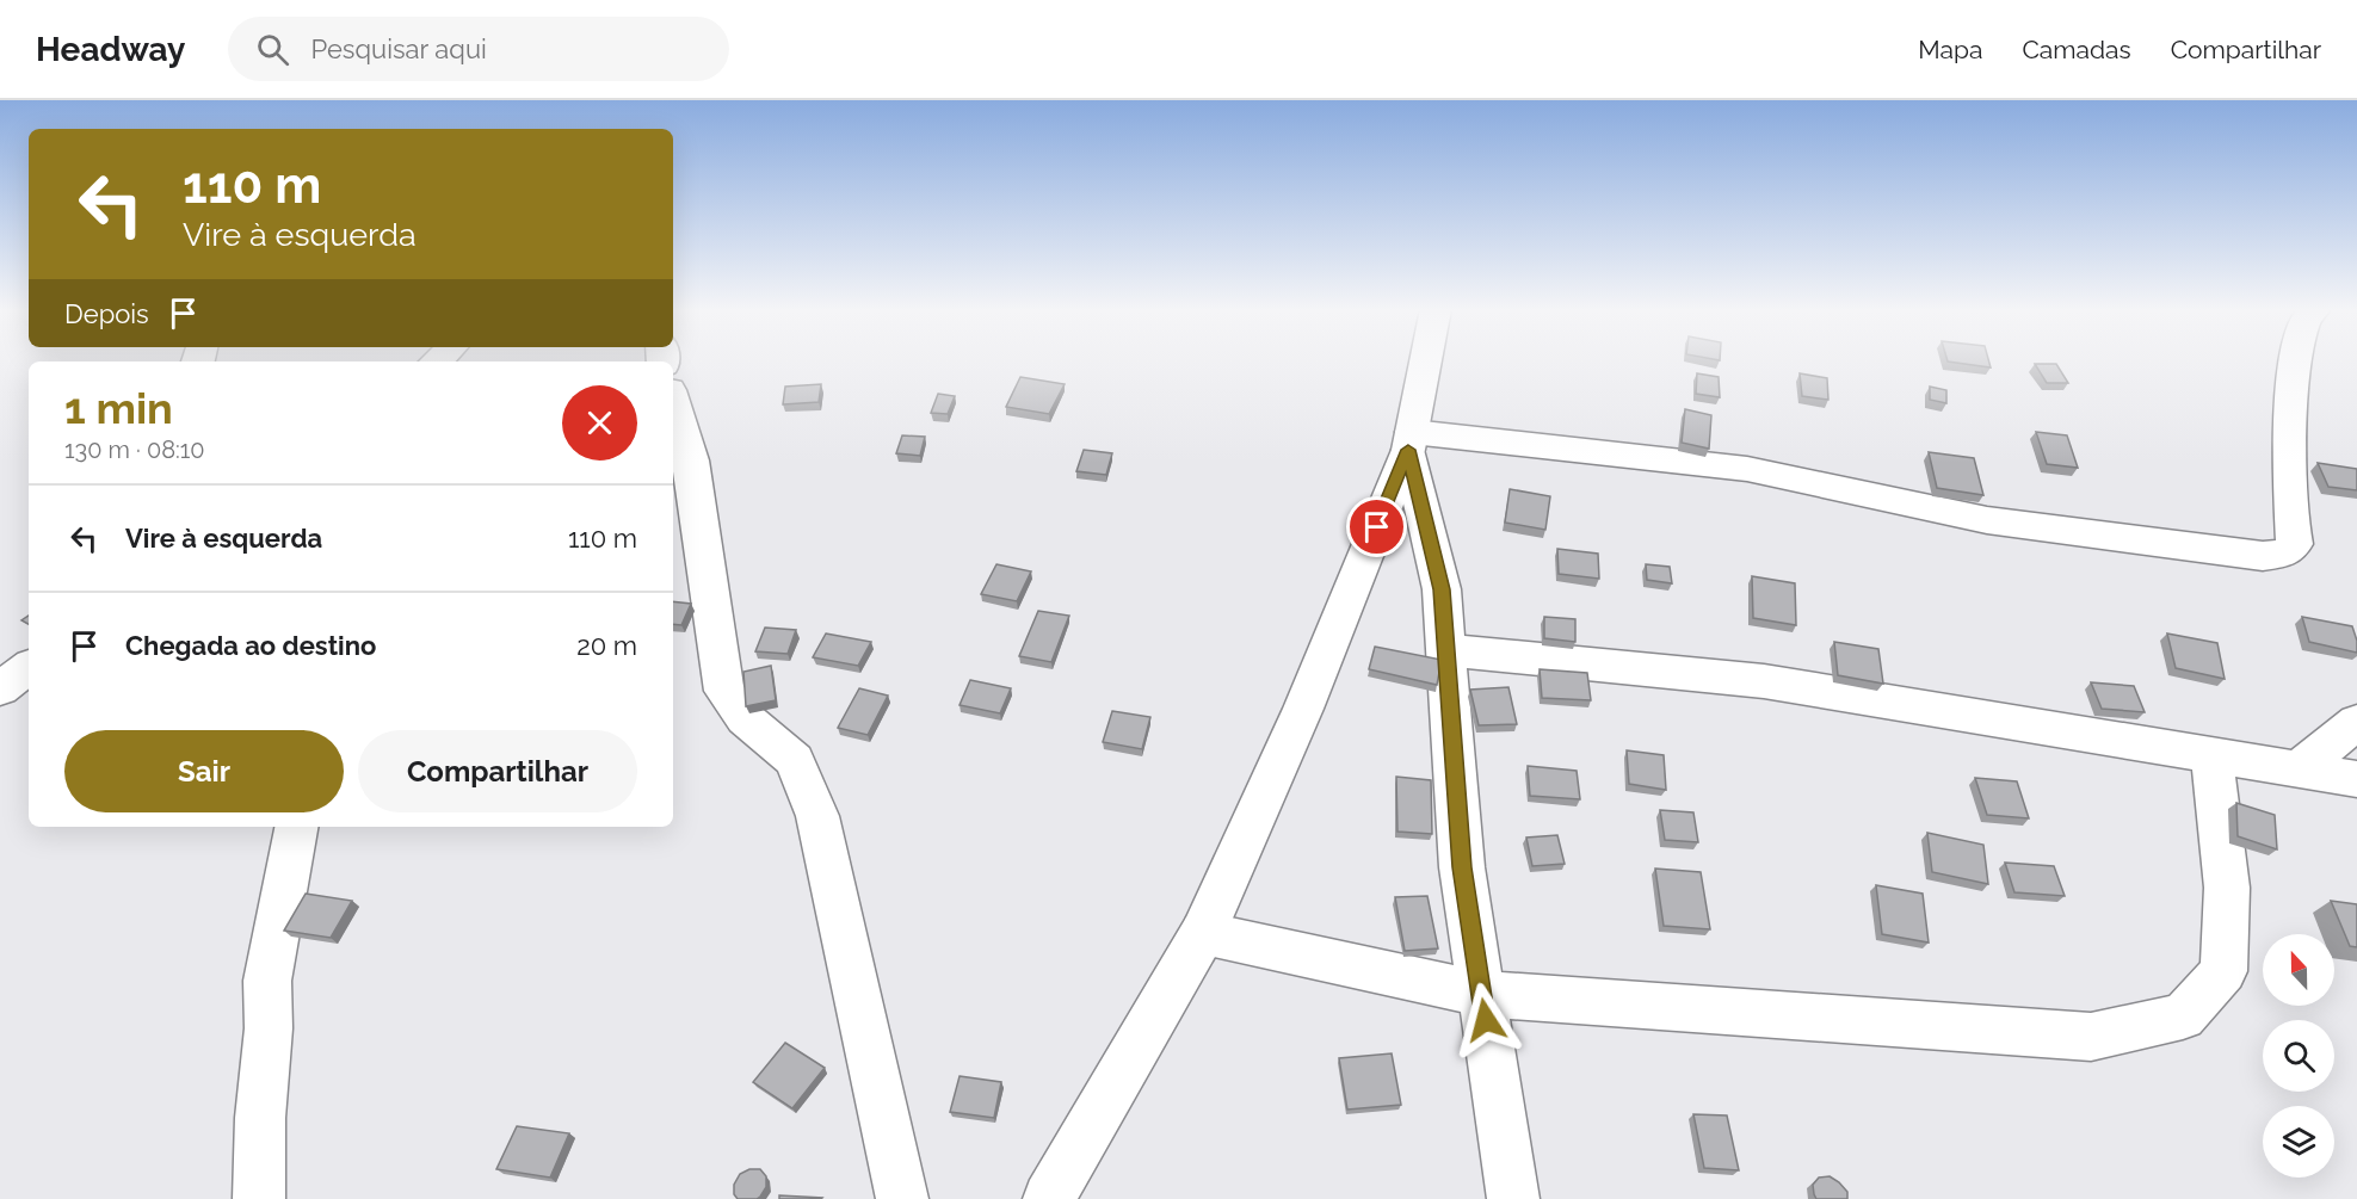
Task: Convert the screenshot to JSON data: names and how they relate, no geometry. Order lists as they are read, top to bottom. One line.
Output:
{"north":"top","page":{"header":"Headway","search":"Pesquisar aqui","nav":["Mapa","Camadas","Compartilhar"],"turn":["110 m","Vire à esquerda"],"then":"Depois","heading":["1 min","130 m · 08:10"],"list":[{"name":"Vire à esquerda","value":"110 m"},{"name":"Chegada ao destino","value":"20 m"}],"buttons":["Sair","Compartilhar"]}}
